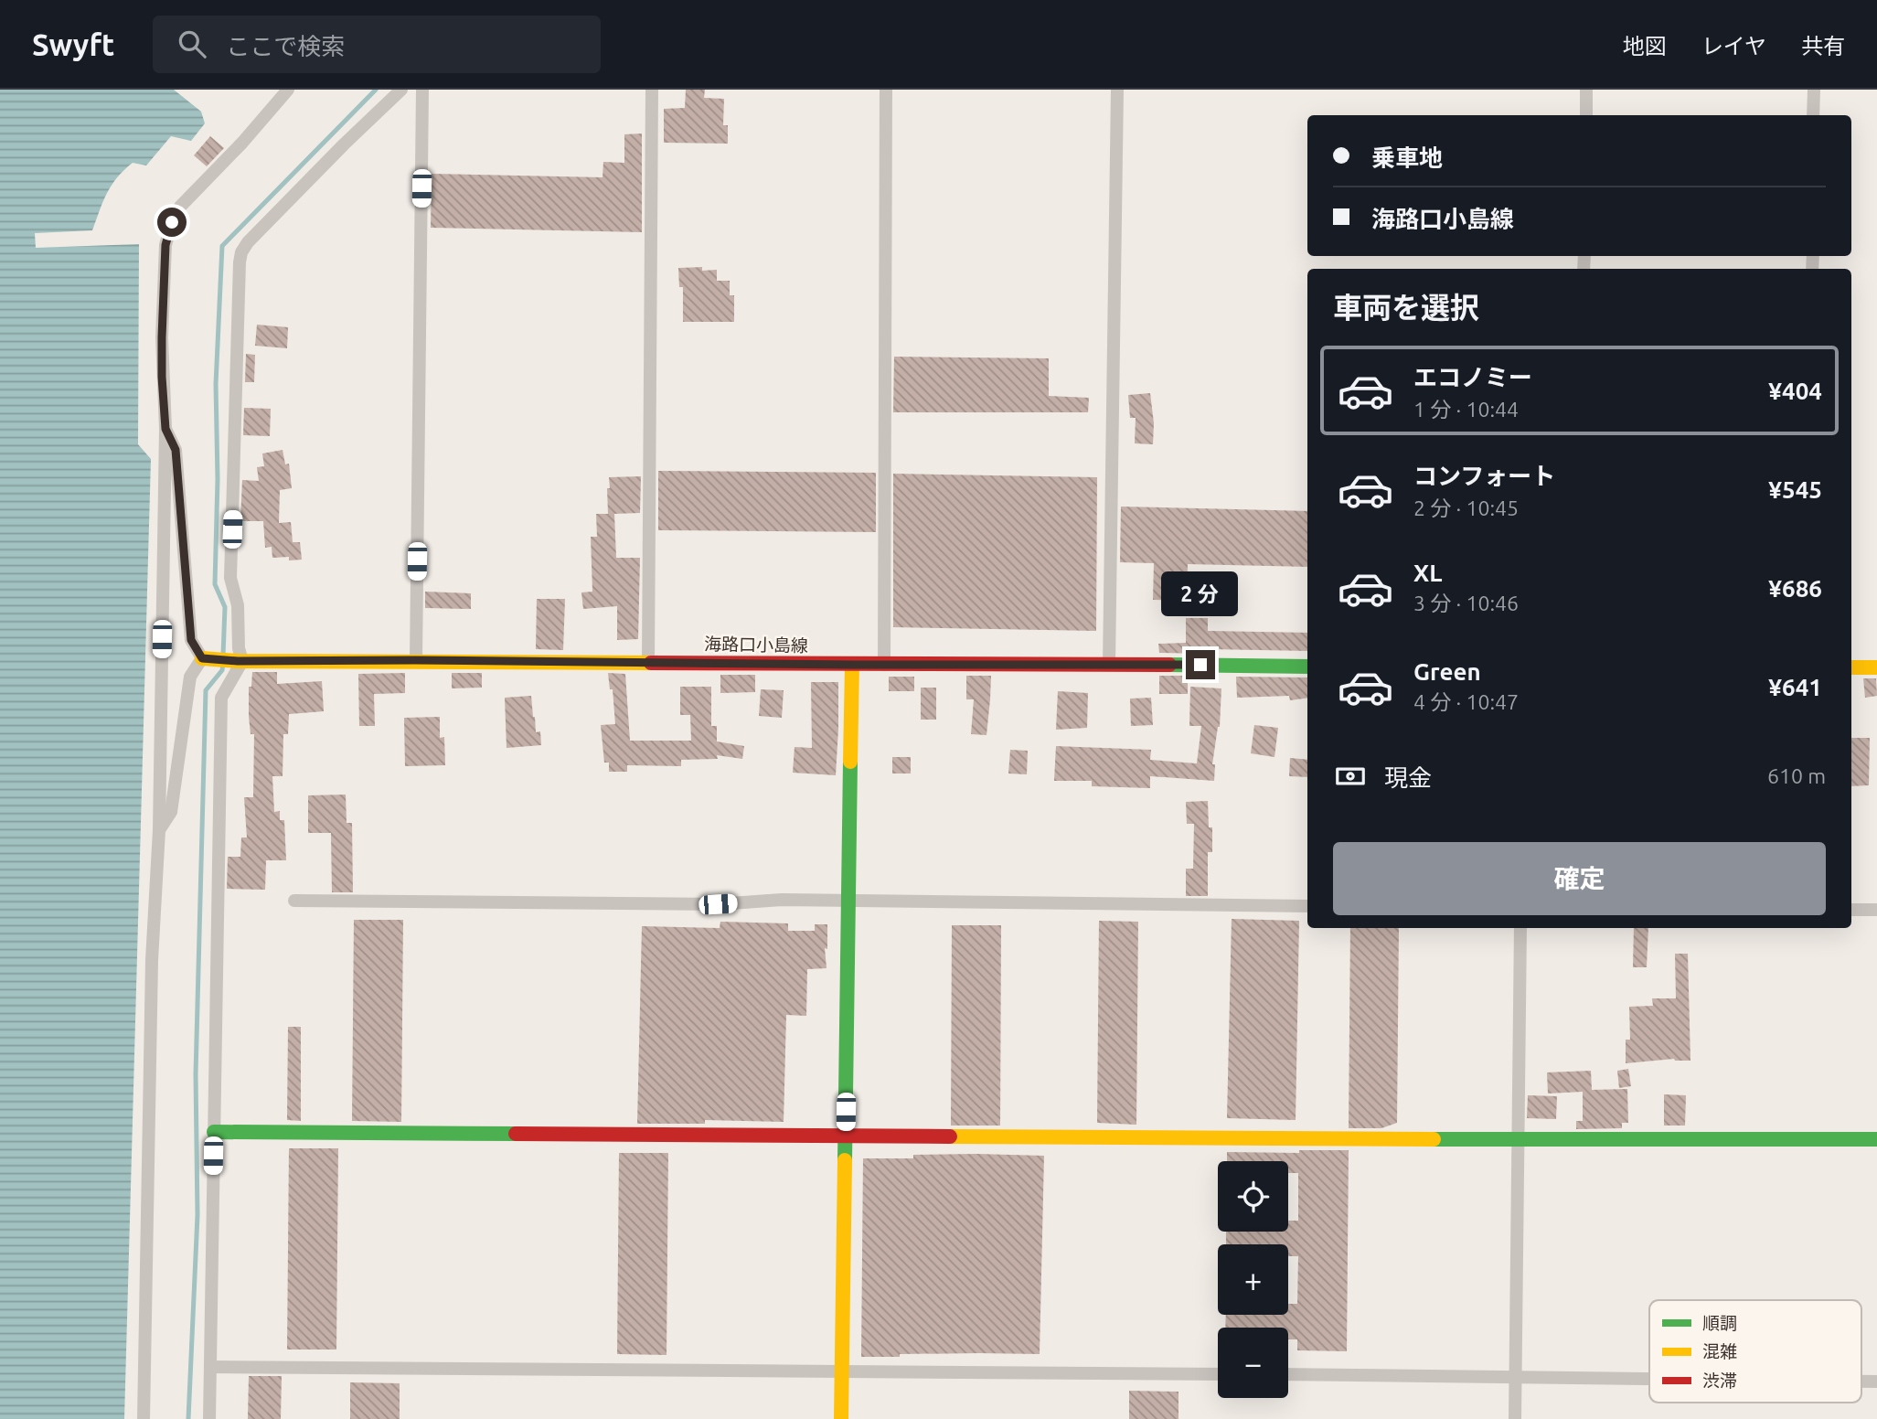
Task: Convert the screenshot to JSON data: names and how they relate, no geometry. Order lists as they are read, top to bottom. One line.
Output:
{"streets":{"street":["海路口小島線"]},"legend":["順調","混雑","渋滞"],"page":{"header":"Swyft","search":"ここで検索","nav":["地図","レイヤ","共有"],"banner":["乗車地","海路口小島線"],"heading":"車両を選択","list":[{"name":"エコノミー","note":"1 分 · 10:44","value":"¥404"},{"name":"コンフォート","note":"2 分 · 10:45","value":"¥545"},{"name":"XL","note":"3 分 · 10:46","value":"¥686"},{"name":"Green","note":"4 分 · 10:47","value":"¥641"}],"bubble":"2 分","pay":["現金","610 m"],"buttons":"確定","map_buttons":["+","−"]}}
